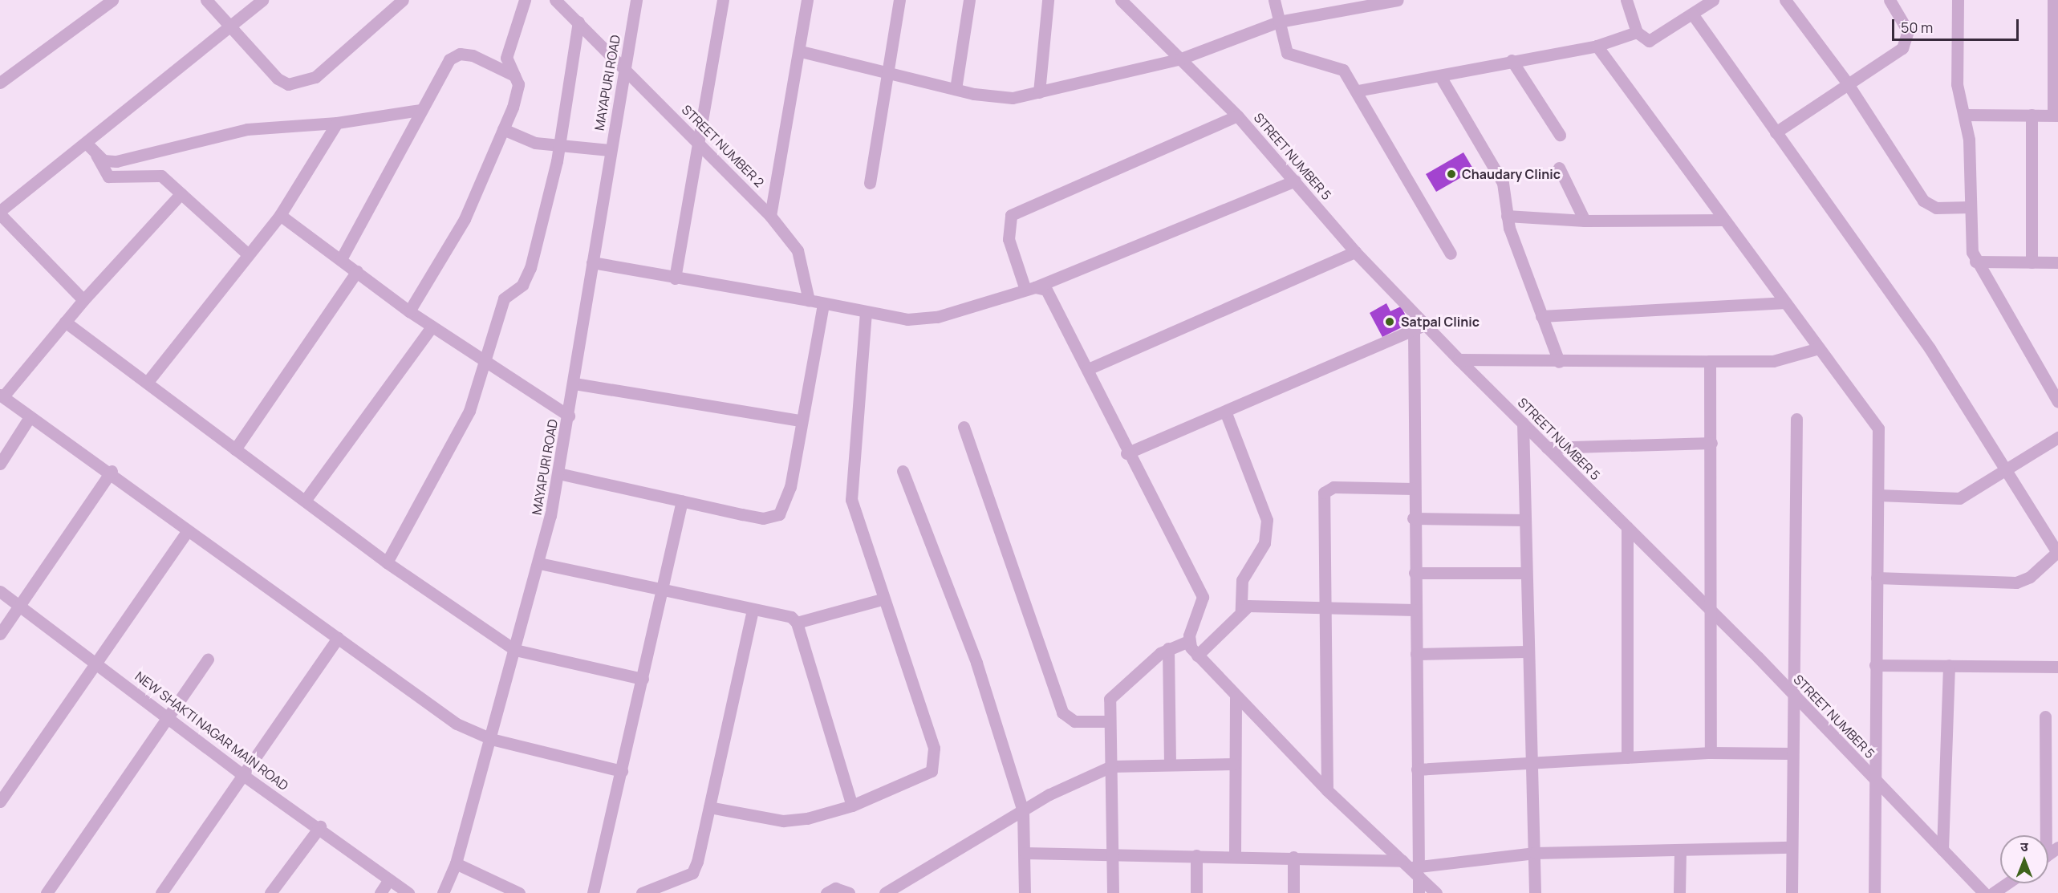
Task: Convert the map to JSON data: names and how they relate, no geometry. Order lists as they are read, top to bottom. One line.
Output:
{"streets":{"street":["MAYAPURI ROAD","STREET NUMBER 2","STREET NUMBER 5","NEW SHAKTI NAGAR MAIN ROAD"]},"crossings":[["MAYAPURI ROAD","STREET NUMBER 2"]],"places":["Chaudary Clinic","Satpal Clinic"],"scale_bar":"50 m","north":"top"}
